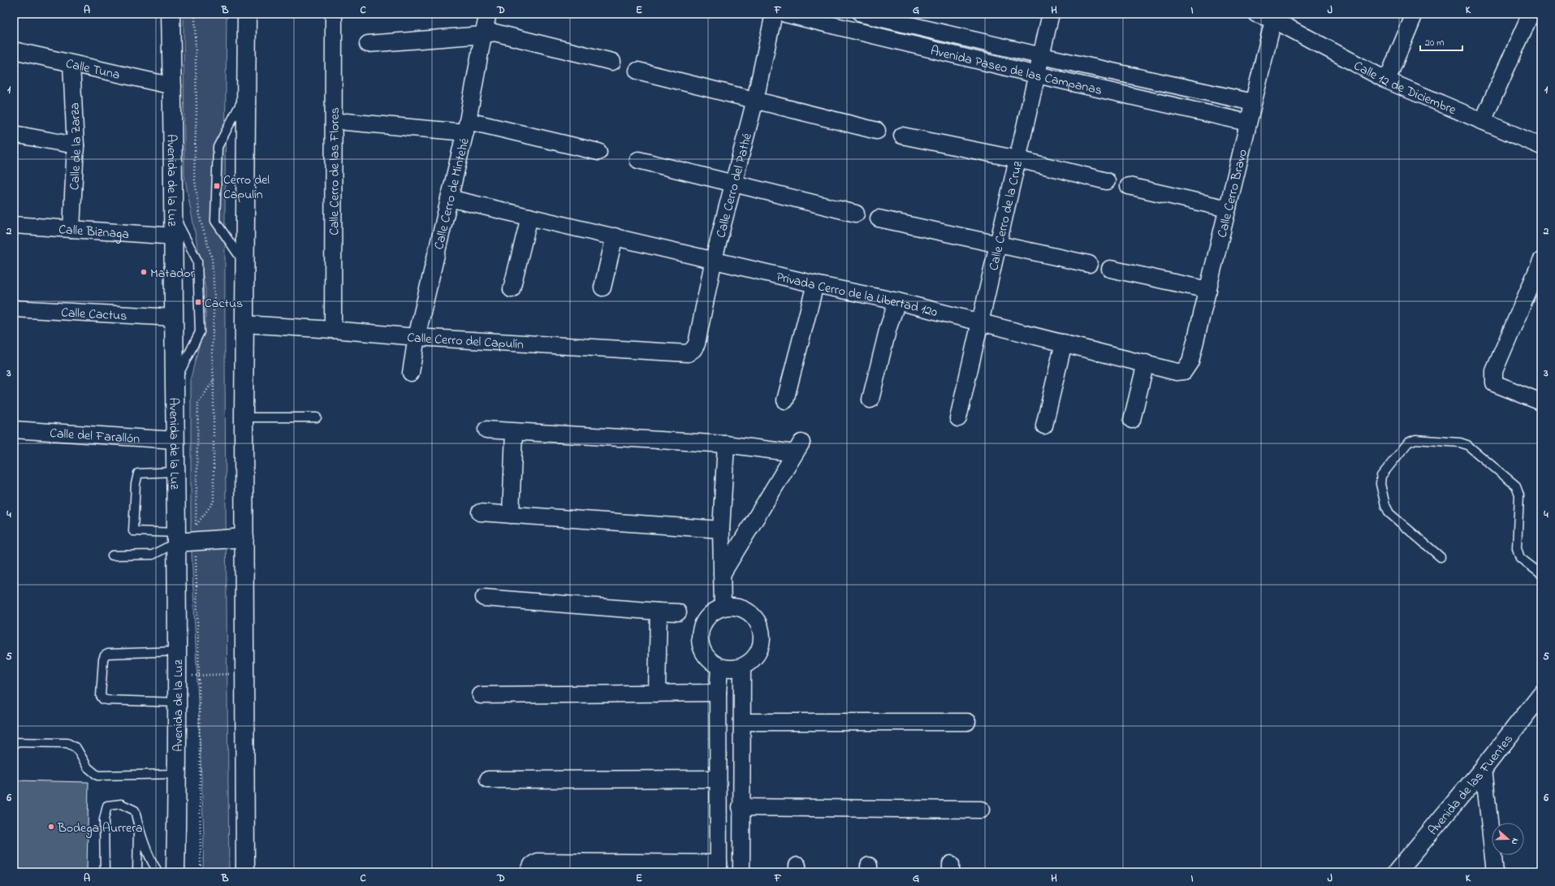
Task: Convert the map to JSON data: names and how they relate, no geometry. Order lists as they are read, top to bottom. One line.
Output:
{"streets":{"main road":["Avenida de la Luz","Avenida de las Fuentes"],"street":["Calle Tuna","Avenida Paseo de las Campanas","Calle 12 de Diciembre","Calle de la Zarza","Calle Cerro de las Flores","Calle Cerro del Pathé","Calle Cerro de Mintehé","Calle Cerro Bravo","Calle Cerro de la Cruz","Calle Biznaga","Privada Cerro de la Libertad 120","Calle Cactus","Calle Cerro del Capulín","Calle del Farallón"]},"crossings":[["Calle Tuna","Calle de la Zarza"],["Calle Tuna","Avenida de la Luz"],["Avenida Paseo de las Campanas","Calle Cerro Bravo"],["Avenida Paseo de las Campanas","Calle Cerro de la Cruz"],["Calle 12 de Diciembre","Calle Cerro Bravo"],["Calle de la Zarza","Calle Biznaga"],["Calle Cerro de las Flores","Calle Cerro del Capulín"],["Avenida de la Luz","Calle Biznaga"],["Avenida de la Luz","Calle Cactus"],["Avenida de la Luz","Calle del Farallón"],["Calle Cerro del Pathé","Privada Cerro de la Libertad 120"],["Calle Cerro del Pathé","Calle Cerro del Capulín"],["Calle Cerro de Mintehé","Privada Cerro de la Libertad 120"],["Calle Cerro de Mintehé","Calle Cerro del Capulín"],["Calle Cerro Bravo","Privada Cerro de la Libertad 120"],["Calle Cerro de la Cruz","Privada Cerro de la Libertad 120"]],"places":{"transit":["Cerro del Capulín","Cactus"],"other":["Matador","Bodega Aurrera"]},"scale_bar":"20 m","north":"right","grid":{"columns":["A","B","C","D","E","F","G","H","I","J","K"],"rows":["1","2","3","4","5","6"]}}
